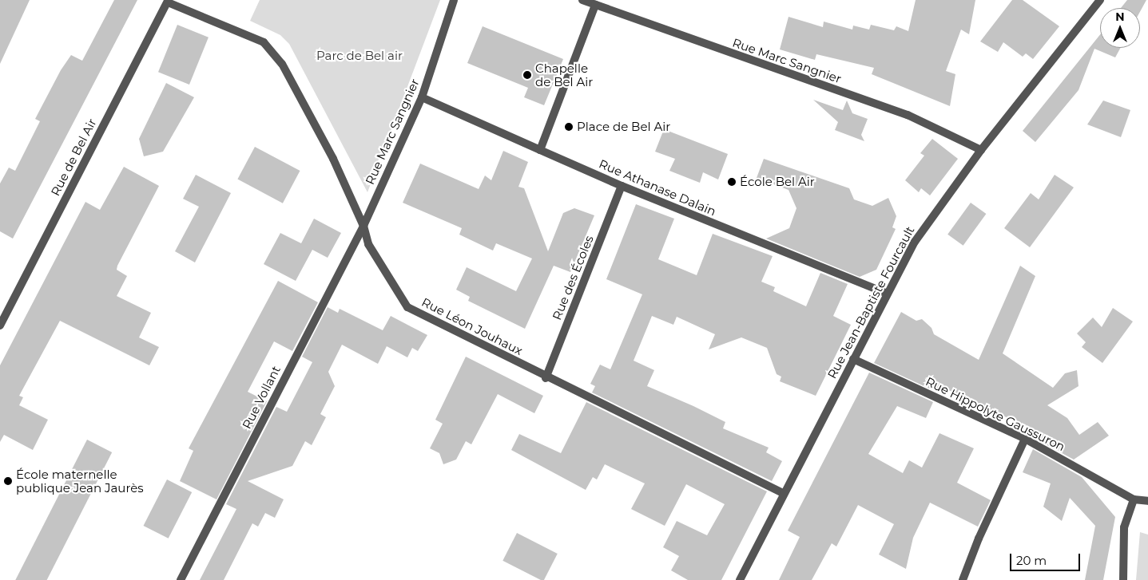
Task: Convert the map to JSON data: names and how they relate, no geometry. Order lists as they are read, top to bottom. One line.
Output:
{"streets":{"street":["Rue Marc Sangnier","Rue de Bel Air","Rue Athanase Dalain","Rue des Écoles","Rue Jean-Baptiste Fourcault","Rue Léon Jouhaux","Rue Vollant","Rue Hippolyte Gaussuron"]},"crossings":[["Rue Marc Sangnier","Rue Athanase Dalain"],["Rue Marc Sangnier","Rue Jean-Baptiste Fourcault"],["Rue Marc Sangnier","Rue Léon Jouhaux"],["Rue Marc Sangnier","Rue Vollant"],["Rue de Bel Air","Rue Léon Jouhaux"],["Rue Athanase Dalain","Rue des Écoles"],["Rue Athanase Dalain","Rue Jean-Baptiste Fourcault"],["Rue des Écoles","Rue Léon Jouhaux"],["Rue Jean-Baptiste Fourcault","Rue Léon Jouhaux"],["Rue Jean-Baptiste Fourcault","Rue Hippolyte Gaussuron"],["Rue Léon Jouhaux","Rue Vollant"]],"parks":["Parc de Bel air"],"places":["Chapelle de Bel Air","Place de Bel Air","École Bel Air","École maternelle publique Jean Jaurès"],"scale_bar":"20 m","north":"top"}
